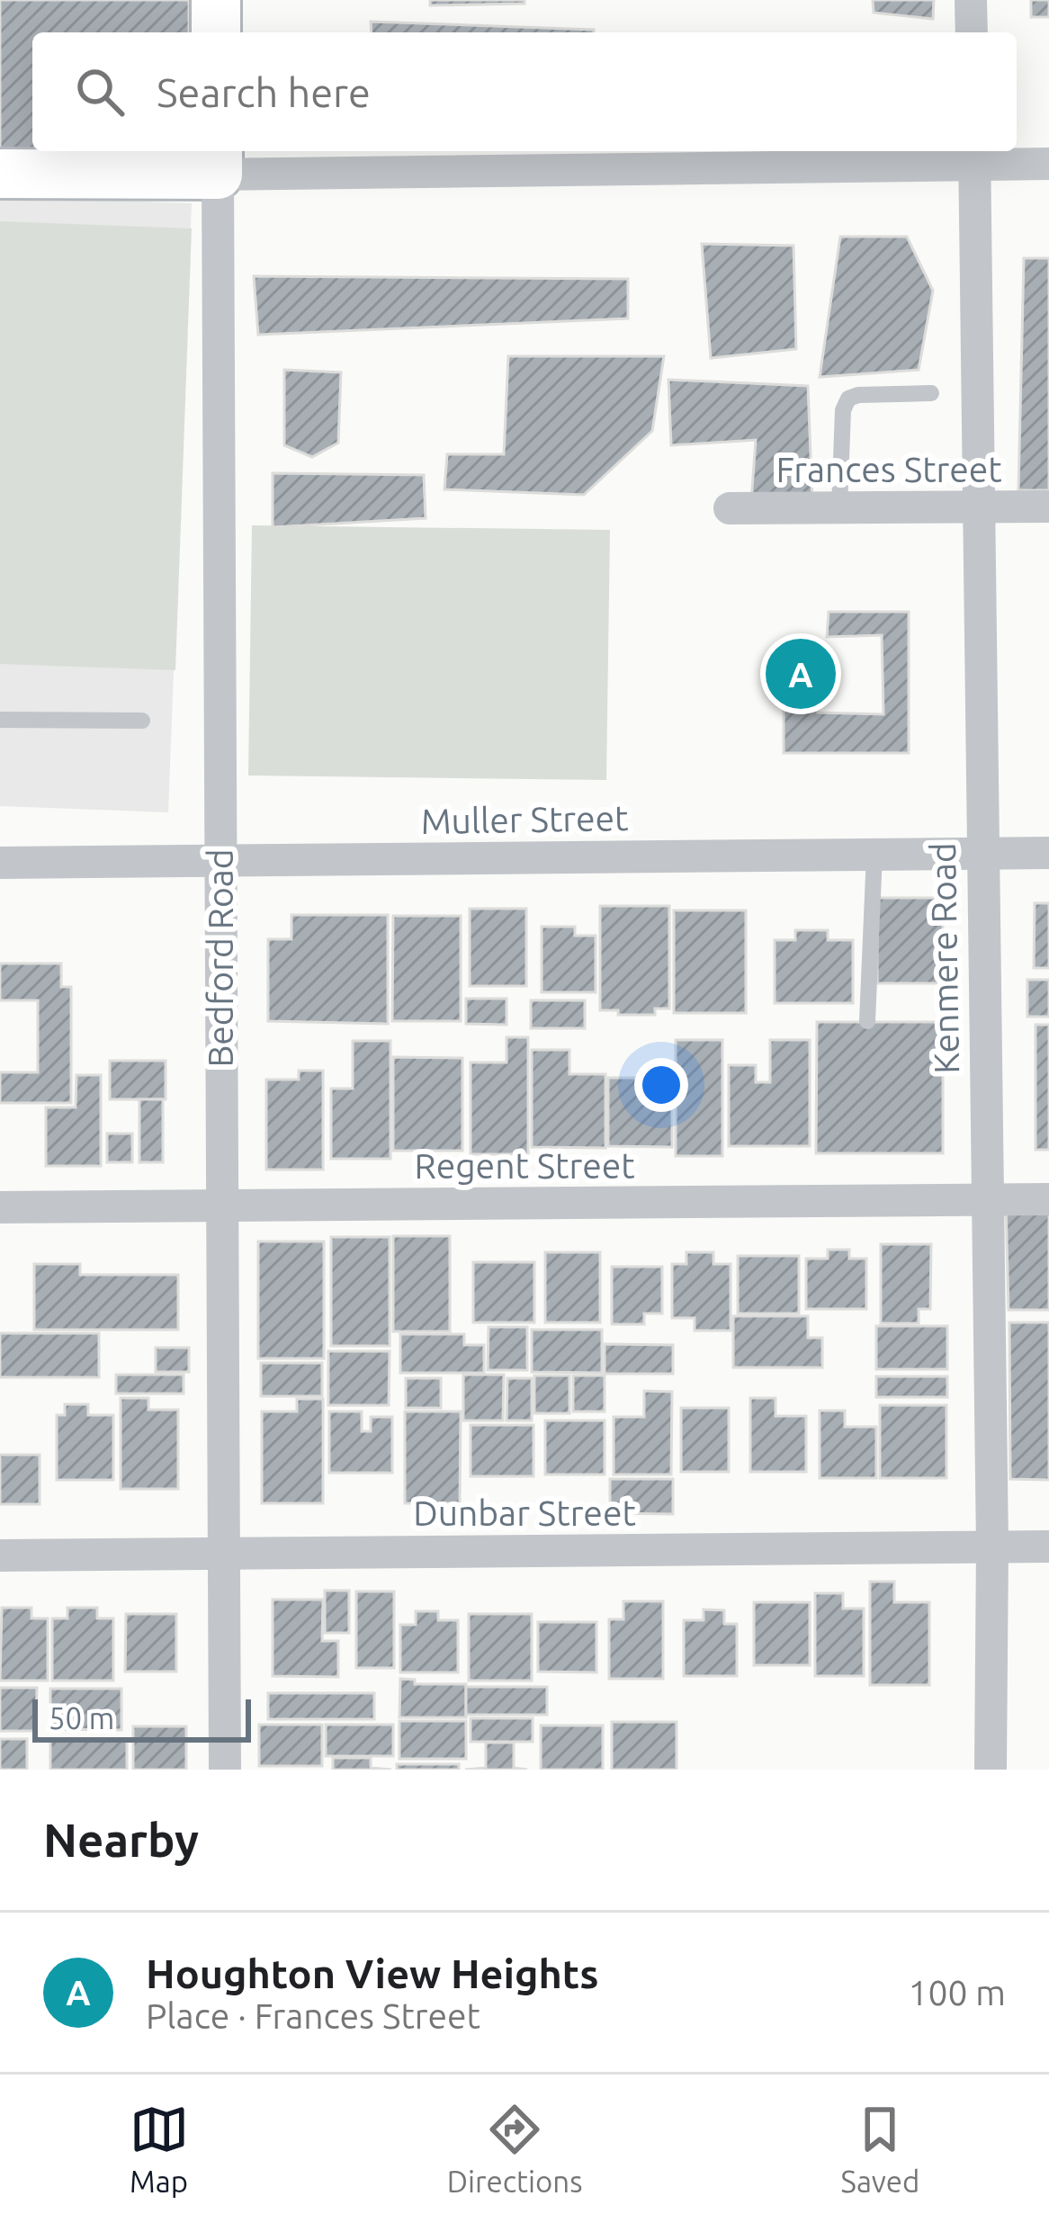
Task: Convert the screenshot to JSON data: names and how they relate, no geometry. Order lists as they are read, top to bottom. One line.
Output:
{"streets":{"street":["Frances Street","Muller Street","Bedford Road","Kenmere Road","Regent Street","Dunbar Street"]},"crossings":[["Frances Street","Kenmere Road"],["Muller Street","Bedford Road"],["Muller Street","Kenmere Road"],["Bedford Road","Regent Street"],["Bedford Road","Dunbar Street"],["Kenmere Road","Regent Street"],["Kenmere Road","Dunbar Street"]],"scale_bar":"50 m","page":{"search":"Search here","pins":"A","scale":"50 m","heading":"Nearby","list":[{"mark":"A","name":"Houghton View Heights","note":"Place · Frances Street","value":"100 m"}],"nav":["Map","Directions","Saved"]}}
